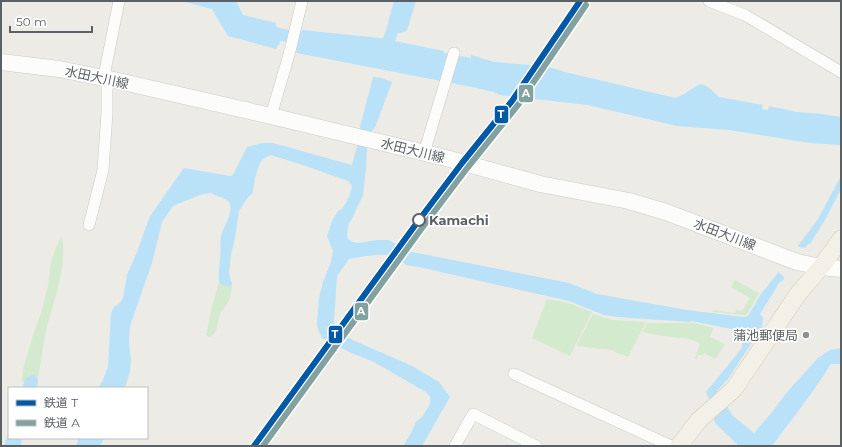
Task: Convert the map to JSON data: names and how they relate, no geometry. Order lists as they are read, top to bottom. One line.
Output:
{"streets":{"main road":["水田大川線"]},"places":["Kamachi","蒲池郵便局"],"lines":["rail line T","rail line A"],"legend":["鉄道 T","鉄道 A"],"scale_bar":"50 m"}
